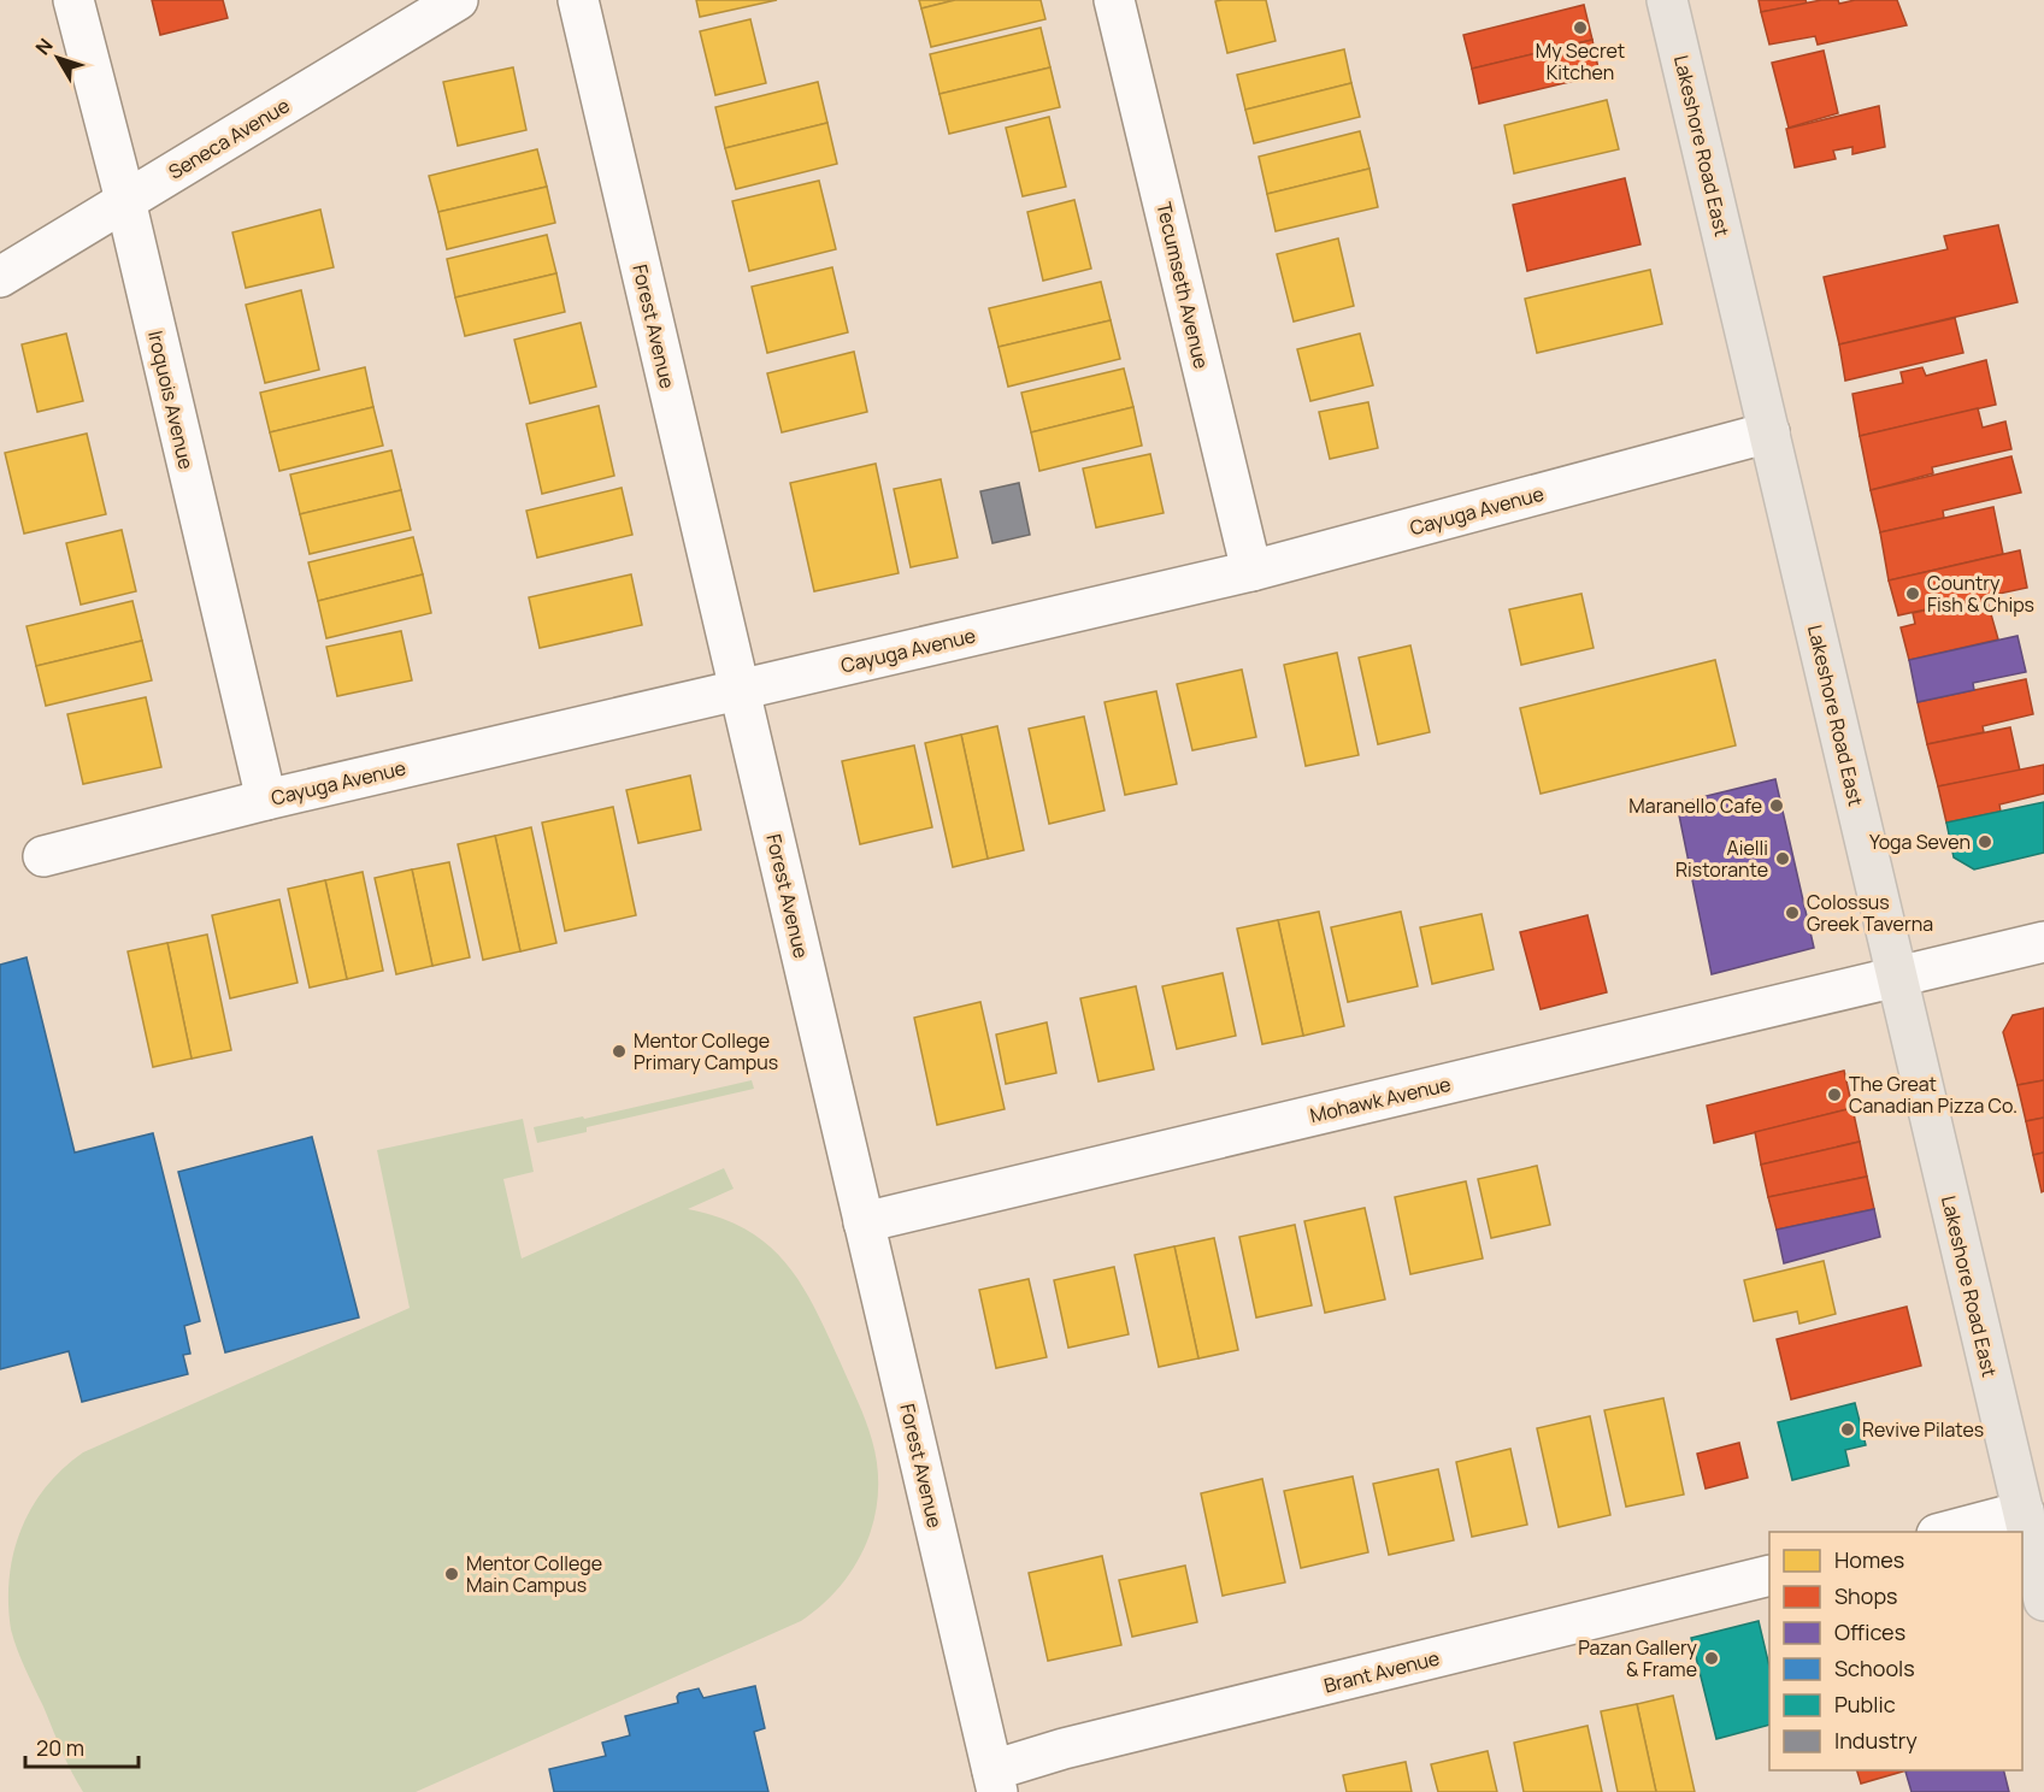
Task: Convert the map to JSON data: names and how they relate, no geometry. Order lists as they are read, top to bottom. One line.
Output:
{"streets":{"main road":["Lakeshore Road East"],"street":["Seneca Avenue","Tecumseth Avenue","Forest Avenue","Iroquois Avenue","Cayuga Avenue","Mohawk Avenue","Brant Avenue"]},"crossings":[["Seneca Avenue","Iroquois Avenue"],["Lakeshore Road East","Cayuga Avenue"],["Lakeshore Road East","Mohawk Avenue"],["Tecumseth Avenue","Cayuga Avenue"],["Forest Avenue","Cayuga Avenue"],["Forest Avenue","Mohawk Avenue"],["Forest Avenue","Brant Avenue"],["Iroquois Avenue","Cayuga Avenue"]],"places":["My Secret Kitchen","Country Fish & Chips","Maranello Cafe","Yoga Seven","Aielli Ristorante","Colossus Greek Taverna","Mentor College Primary Campus","The Great Canadian Pizza Co.","Revive Pilates","Mentor College Main Campus","Pazan Gallery & Frame"],"legend":["Homes","Shops","Offices","Schools","Public","Industry"],"scale_bar":"20 m","north":"top left"}
